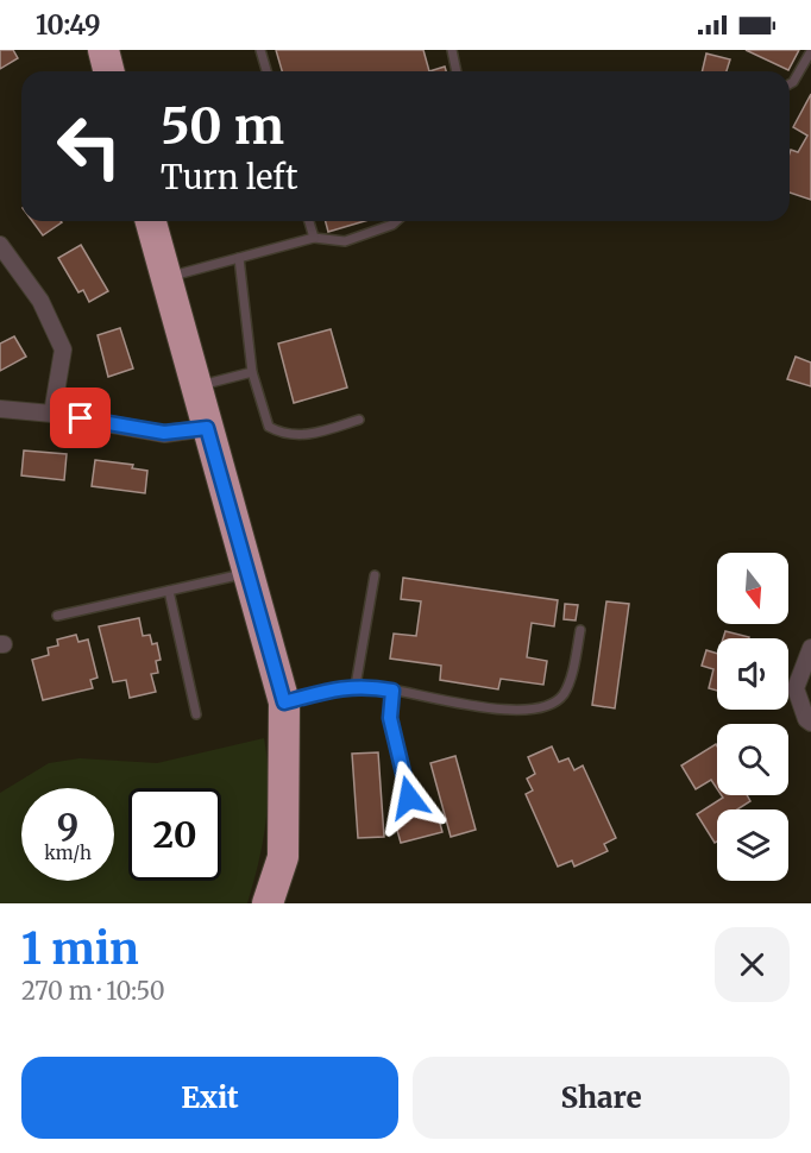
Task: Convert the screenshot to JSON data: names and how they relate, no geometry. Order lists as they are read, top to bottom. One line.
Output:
{"north":"bottom","page":{"status":"10:49","turn":["50 m","Turn left"],"speed":"9 km/h","limit":"20","heading":["1 min","270 m · 10:50"],"buttons":["Exit","Share"]}}
